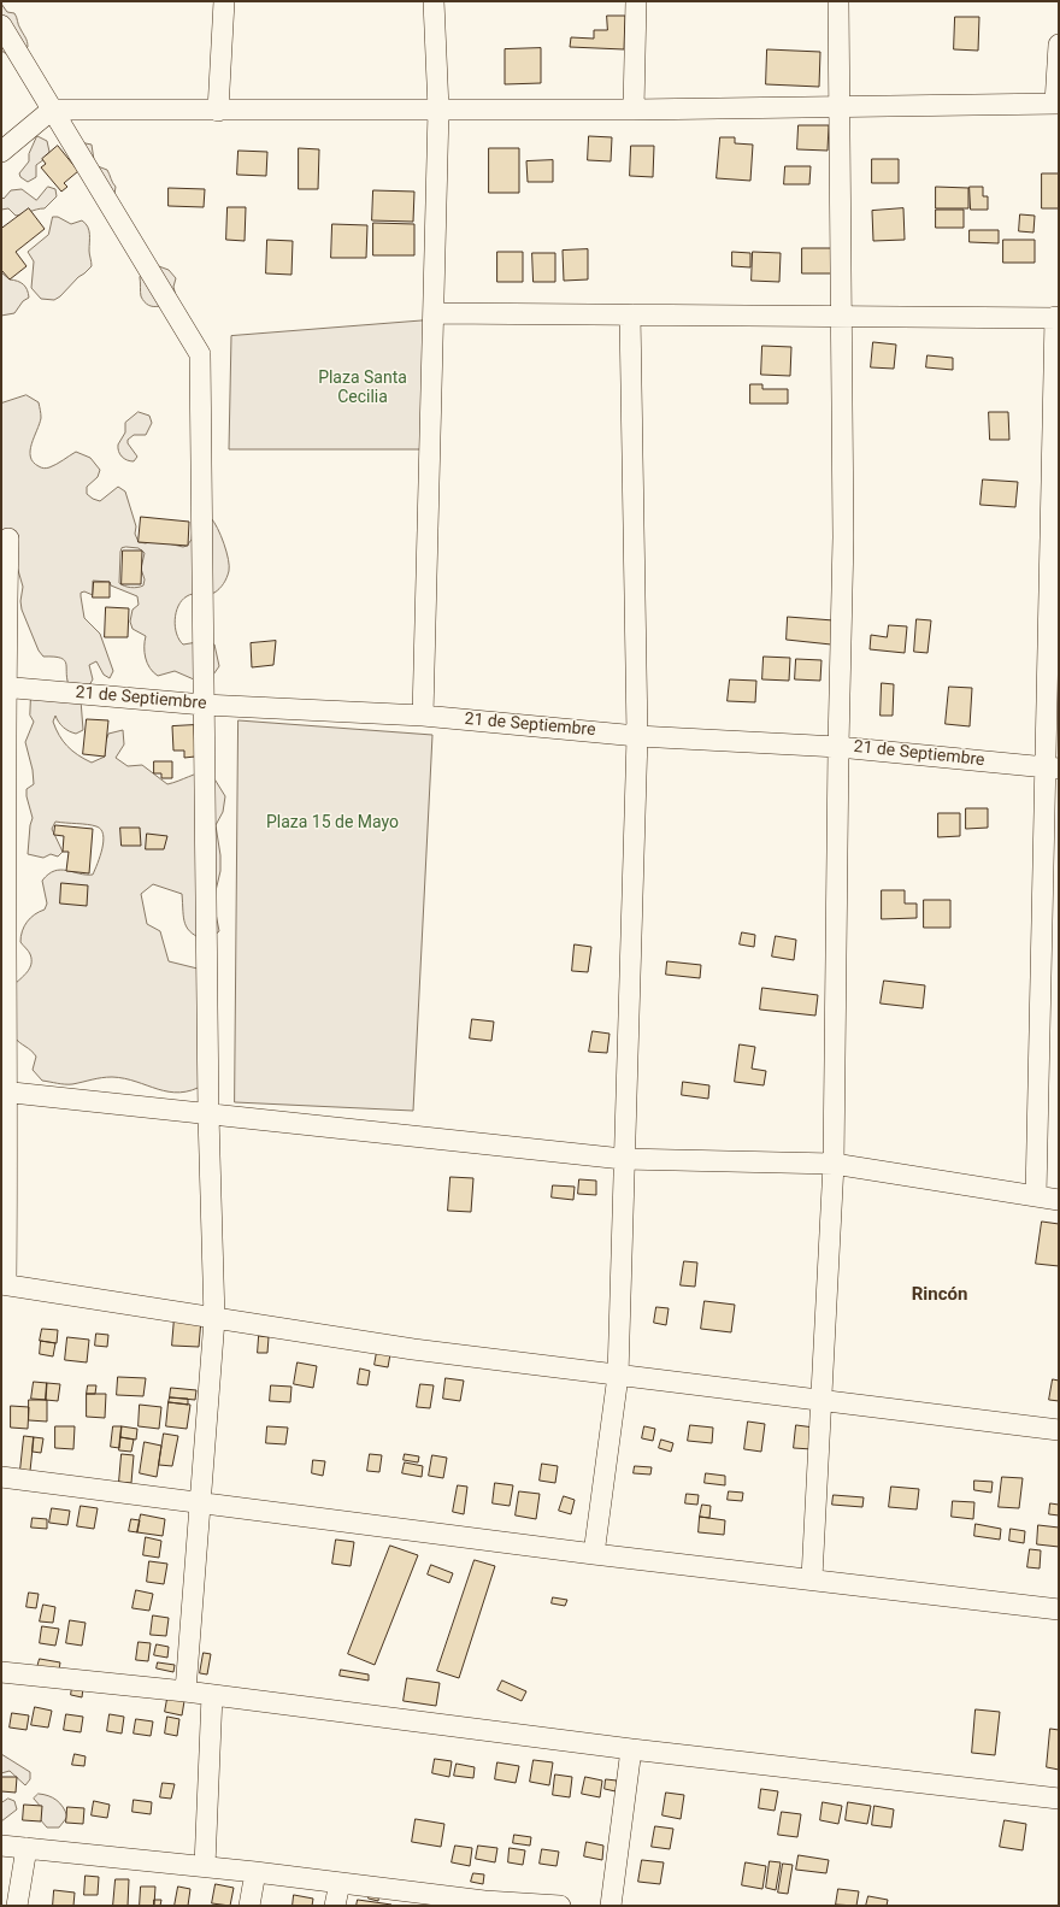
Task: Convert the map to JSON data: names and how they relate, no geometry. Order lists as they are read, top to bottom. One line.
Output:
{"streets":{"street":["21 de Septiembre"]},"districts":["Rincón"],"parks":["Plaza Santa Cecilia","Plaza 15 de Mayo"]}
